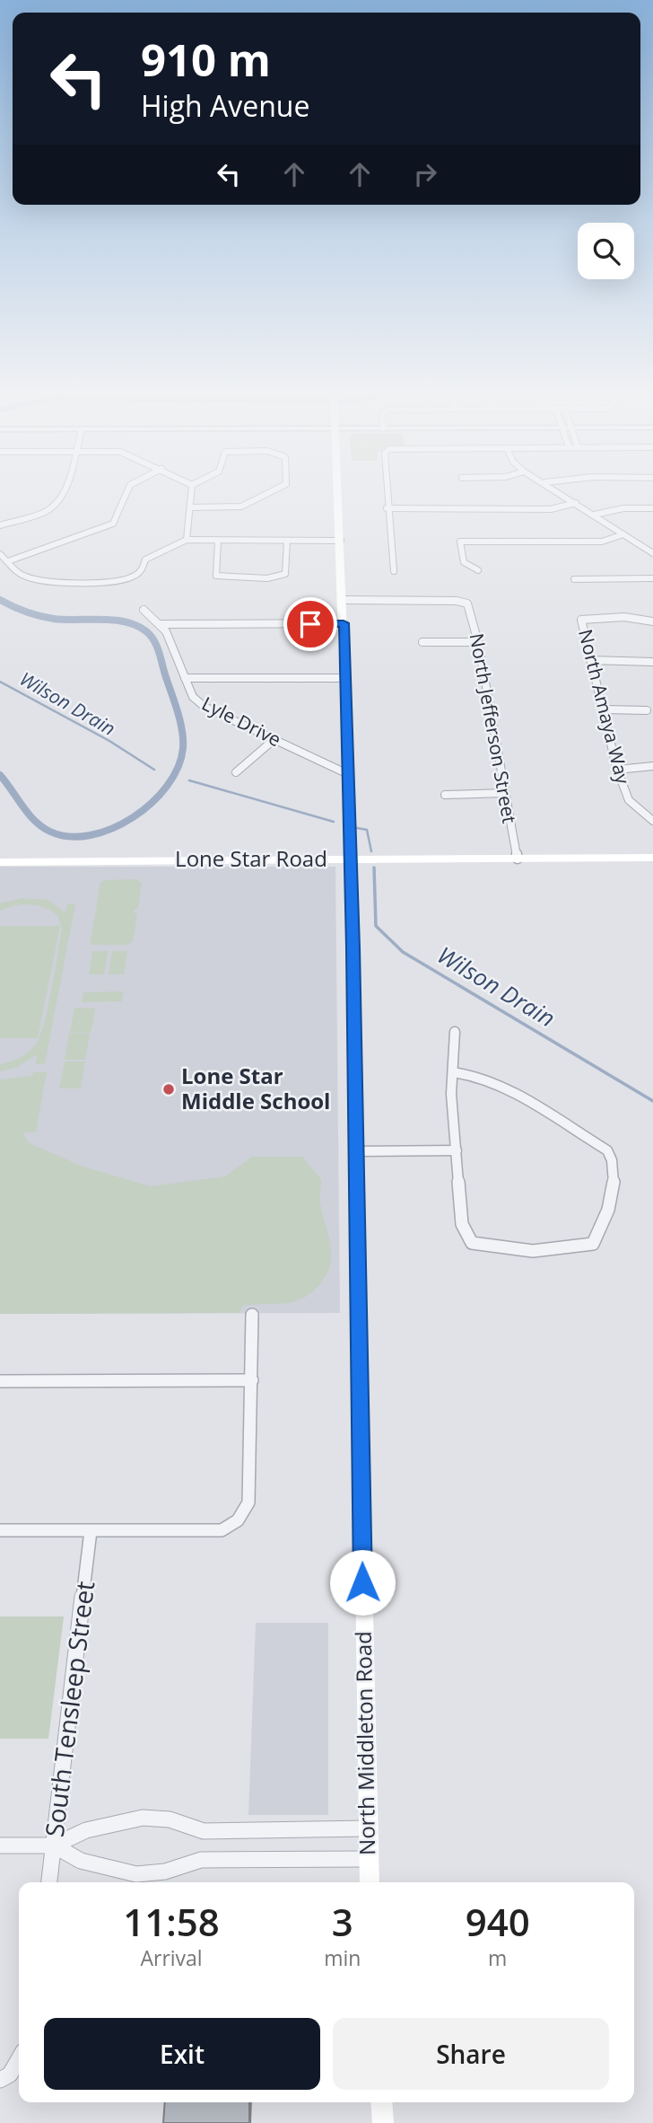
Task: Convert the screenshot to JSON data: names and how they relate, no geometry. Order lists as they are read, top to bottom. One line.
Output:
{"streets":{"main road":["Lone Star Road","North Middleton Road"],"street":["North Amaya Way","Lyle Drive","North Jefferson Street","South Tensleep Street"]},"crossings":[["Lyle Drive","North Middleton Road"],["North Jefferson Street","Lone Star Road"],["North Jefferson Street","North Middleton Road"],["Lone Star Road","North Middleton Road"]],"water":["Wilson Drain"],"places":["Lone Star Middle School"],"page":{"turn":["910 m","High Avenue"],"eta":["11:58","Arrival","3","min","940","m"],"buttons":["Exit","Share"]}}
